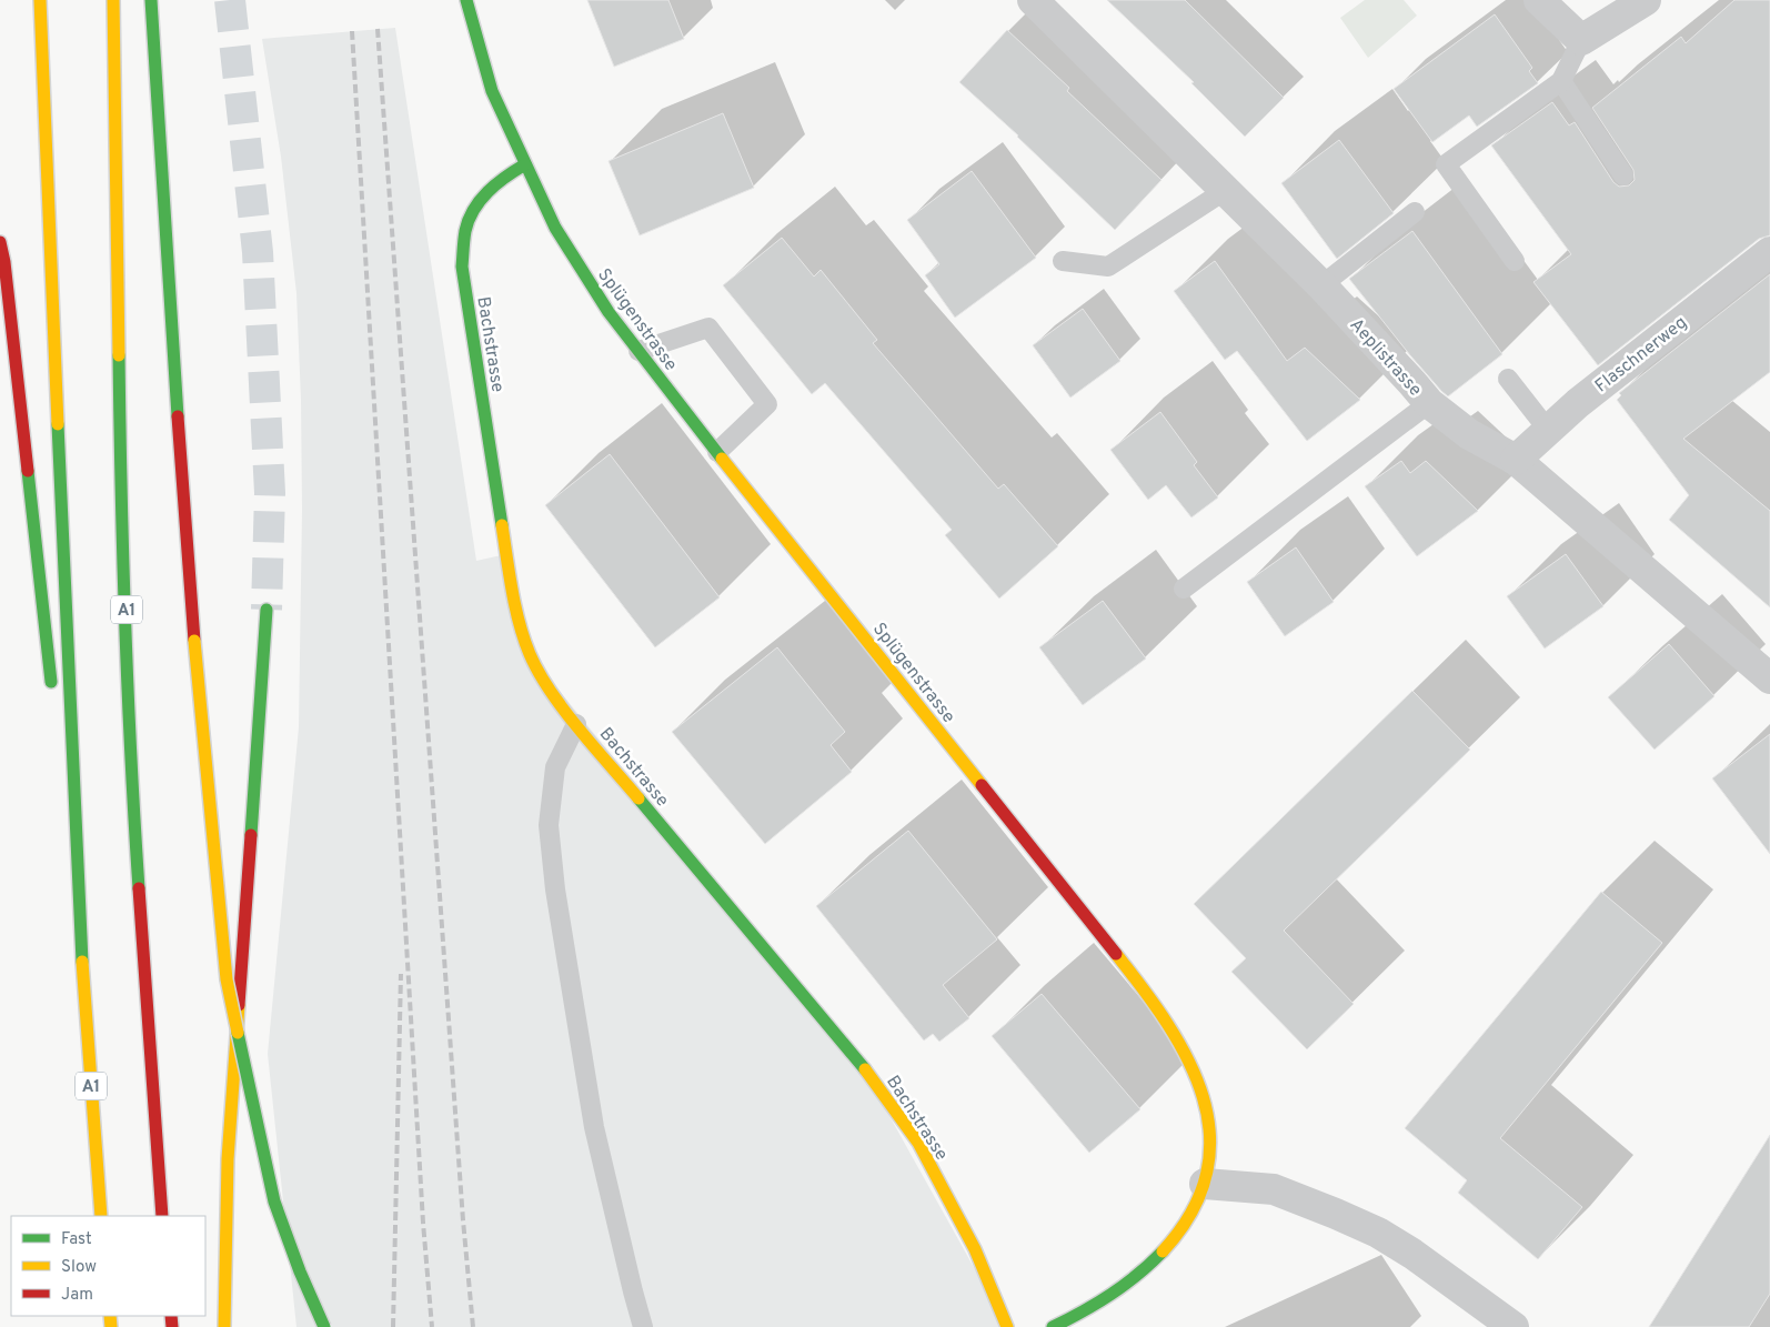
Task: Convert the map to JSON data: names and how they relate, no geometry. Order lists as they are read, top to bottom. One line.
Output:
{"streets":{"main road":["Splügenstrasse","Bachstrasse","A1"],"street":["Flaschnerweg","Aeplistrasse"]},"crossings":[["Splügenstrasse","Bachstrasse"],["Flaschnerweg","Aeplistrasse"]],"legend":["Fast","Slow","Jam"]}
